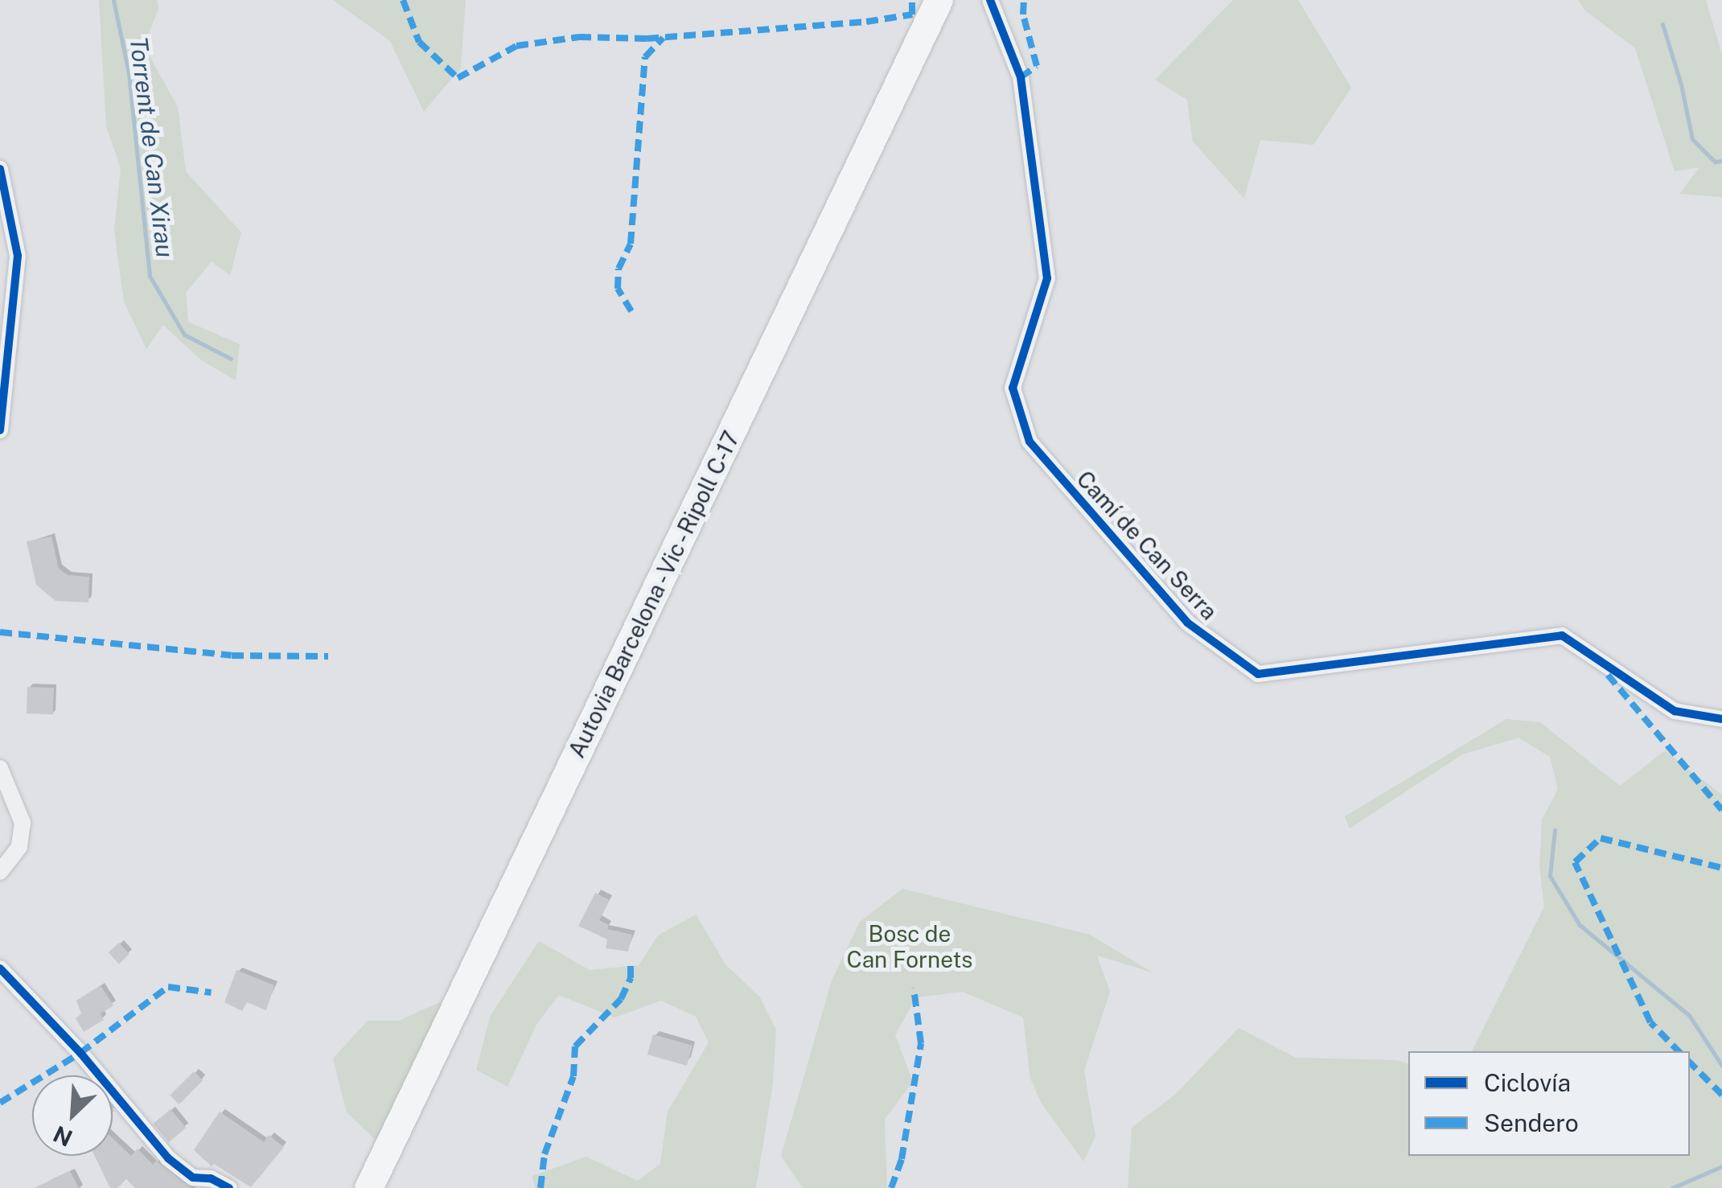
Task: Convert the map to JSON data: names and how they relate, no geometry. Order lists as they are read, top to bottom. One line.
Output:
{"streets":{"highway":["Autovia Barcelona - Vic - Ripoll C-17"],"street":["Camí de Can Serra"]},"water":["Torrent de Can Xirau"],"parks":["Bosc de Can Fornets"],"legend":["Ciclovía","Sendero"],"north":"bottom left"}
